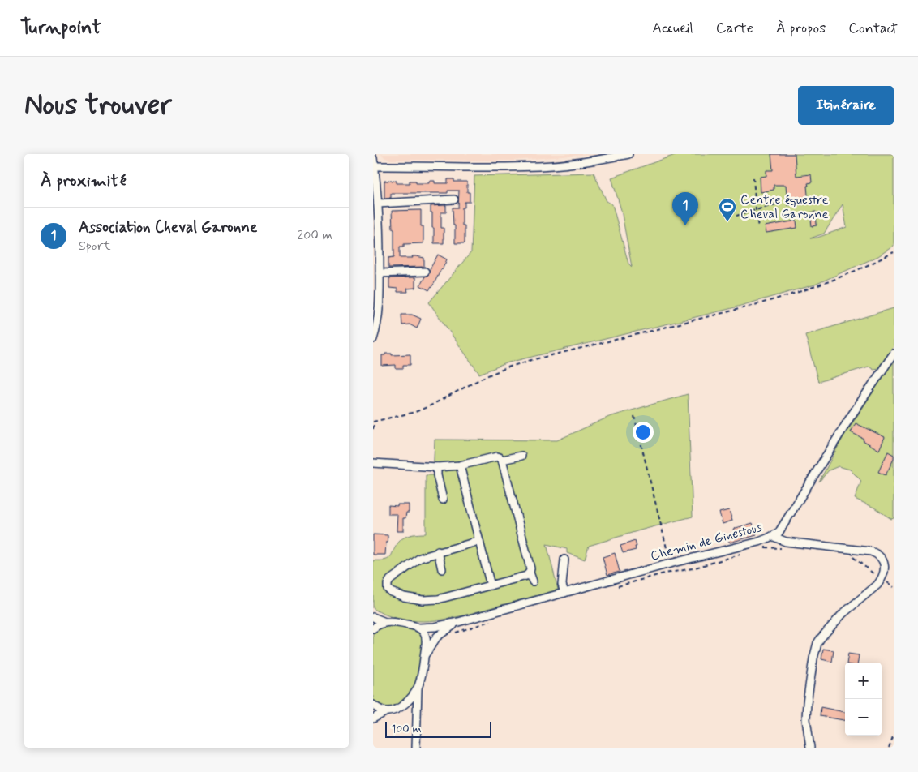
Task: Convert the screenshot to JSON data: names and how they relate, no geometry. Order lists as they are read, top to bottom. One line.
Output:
{"streets":{"street":["Chemin de Ginestous"]},"places":{"sports":["Centre équestre Cheval Garonne"]},"scale_bar":"100 m","page":{"header":"Turnpoint","nav":["Accueil","Carte","À propos","Contact"],"buttons":"Itinéraire","title":"Nous trouver","heading":"À proximité","pins":"1","list":[{"mark":"1","name":"Association Cheval Garonne","note":"Sport","value":"200 m"}],"map_buttons":["+","−"],"scale":"100 m"}}
